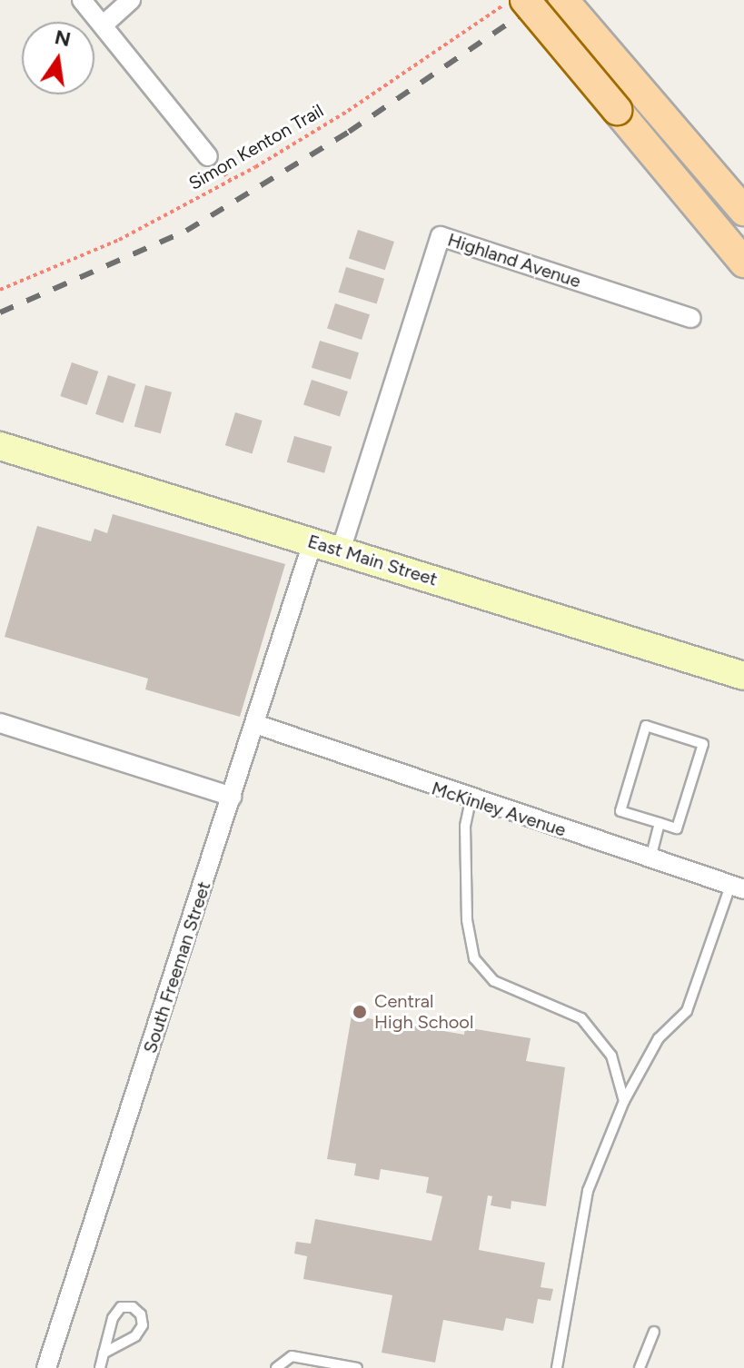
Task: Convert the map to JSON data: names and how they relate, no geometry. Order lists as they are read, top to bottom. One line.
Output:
{"streets":{"main road":["East Main Street"],"street":["Highland Avenue","McKinley Avenue","South Freeman Street"],"path":["Simon Kenton Trail"]},"crossings":[["Highland Avenue","East Main Street"],["East Main Street","South Freeman Street"],["McKinley Avenue","South Freeman Street"]],"places":["Central High School"],"north":"top"}
